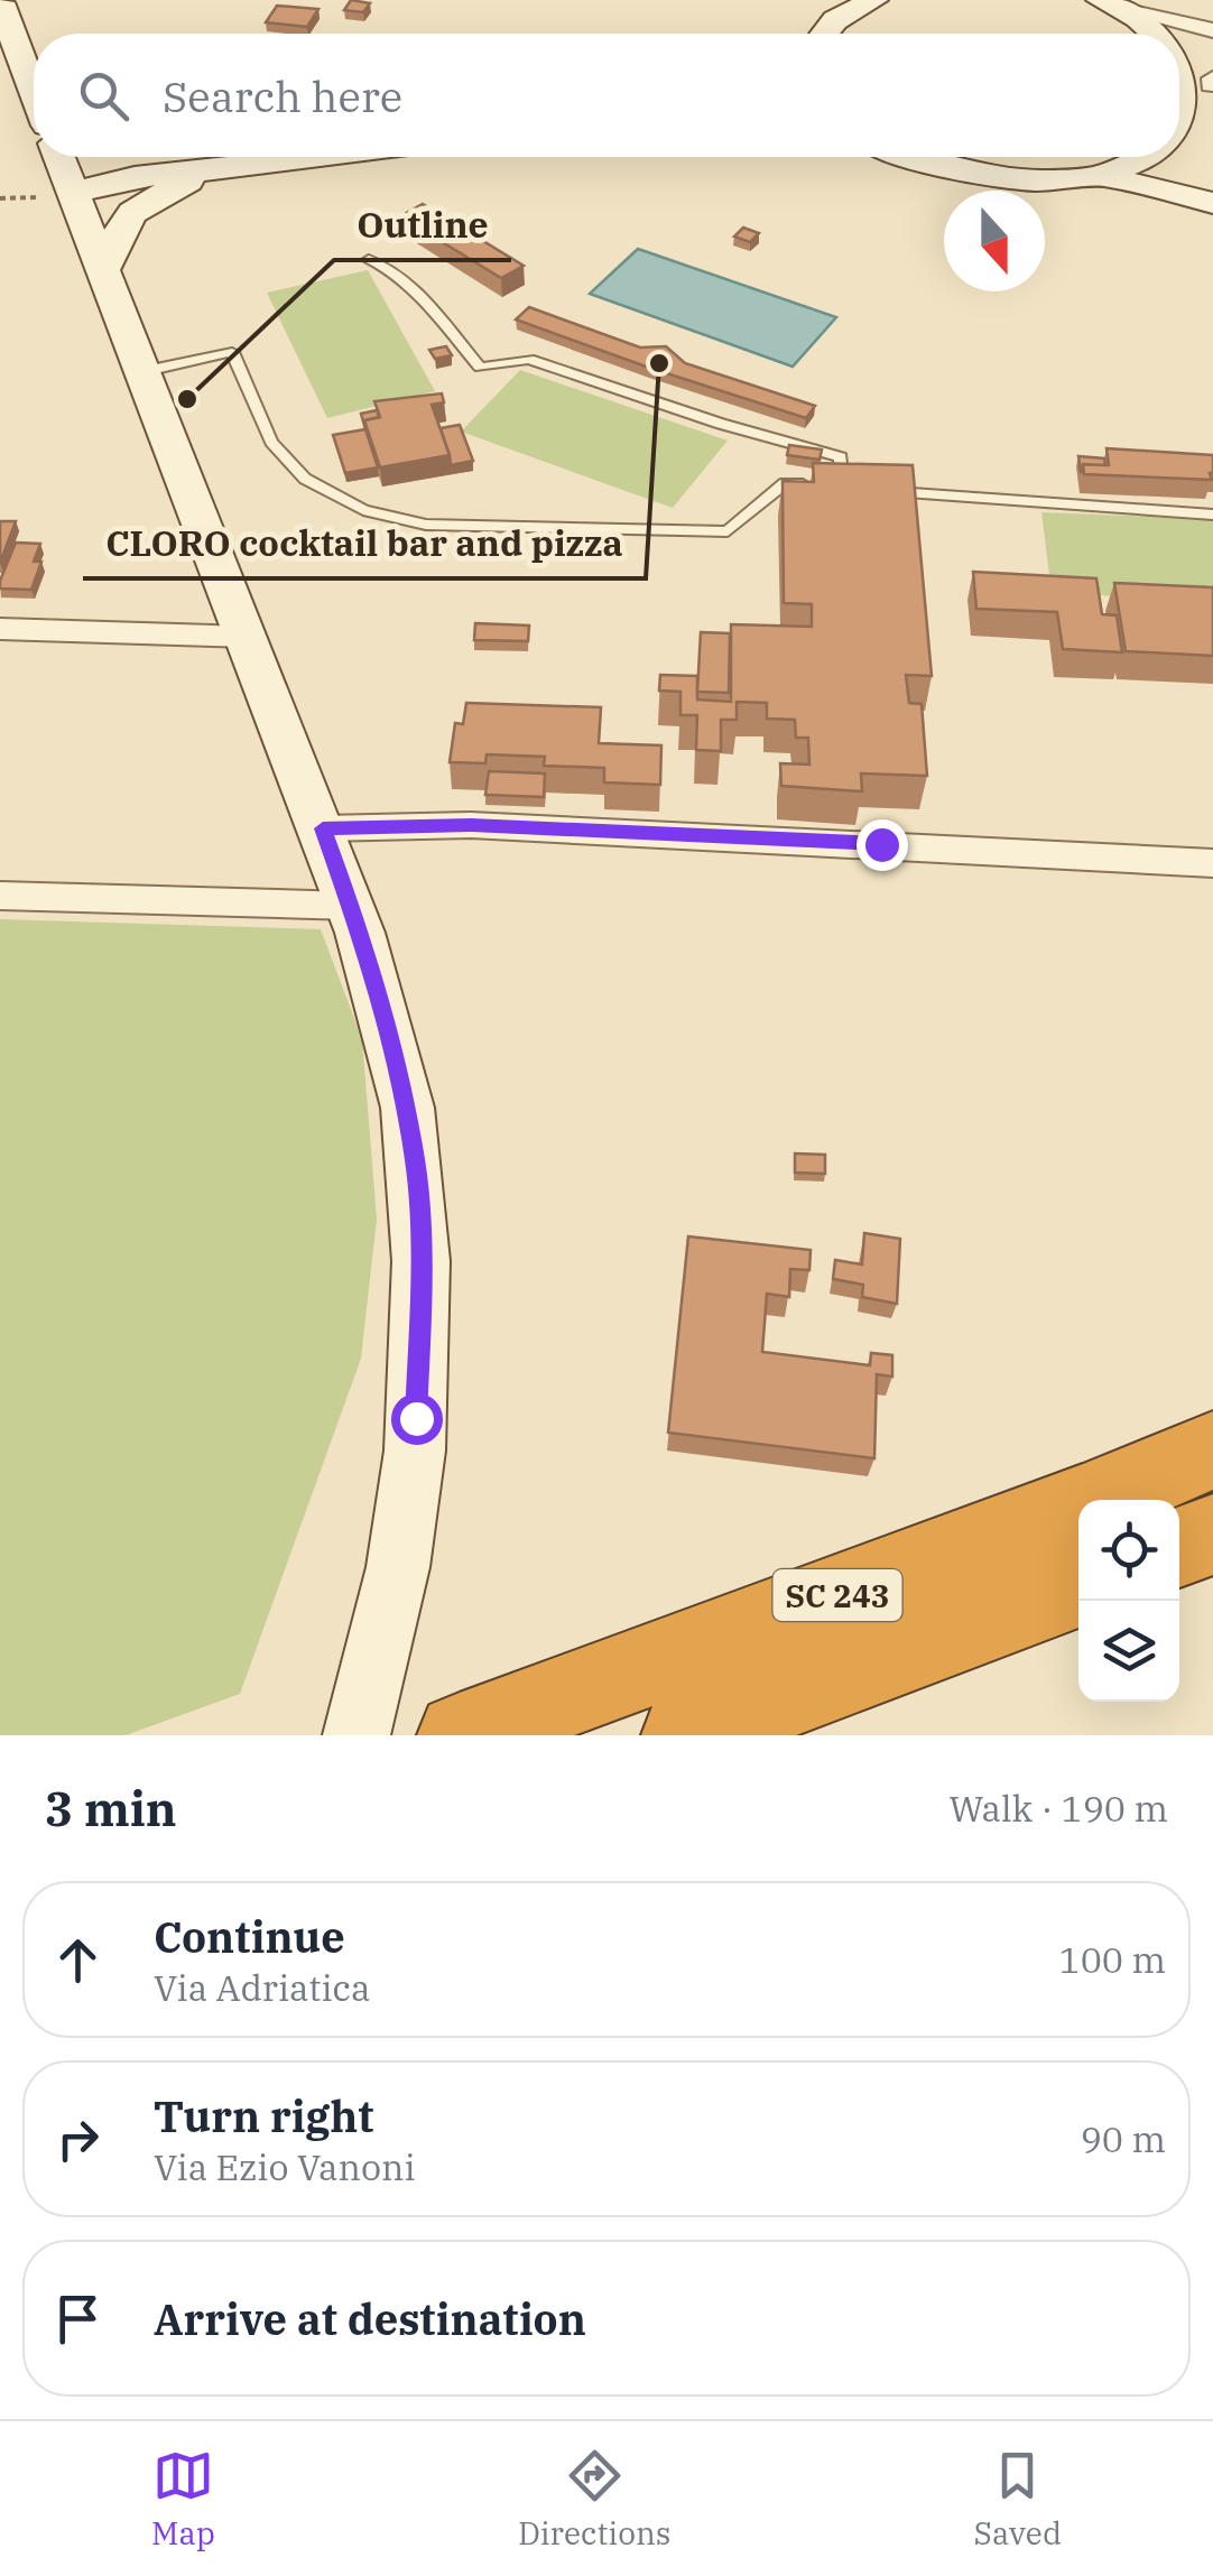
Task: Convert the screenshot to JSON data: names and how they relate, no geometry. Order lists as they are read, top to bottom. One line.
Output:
{"streets":{"highway":["SC 243"]},"places":["CLORO cocktail bar and pizza","Outline"],"north":"bottom","page":{"search":"Search here","heading":["3 min","Walk · 190 m"],"list":[["Continue","Via Adriatica","100 m"],["Turn right","Via Ezio Vanoni","90 m"],"Arrive at destination"],"nav":["Map","Directions","Saved"]}}
